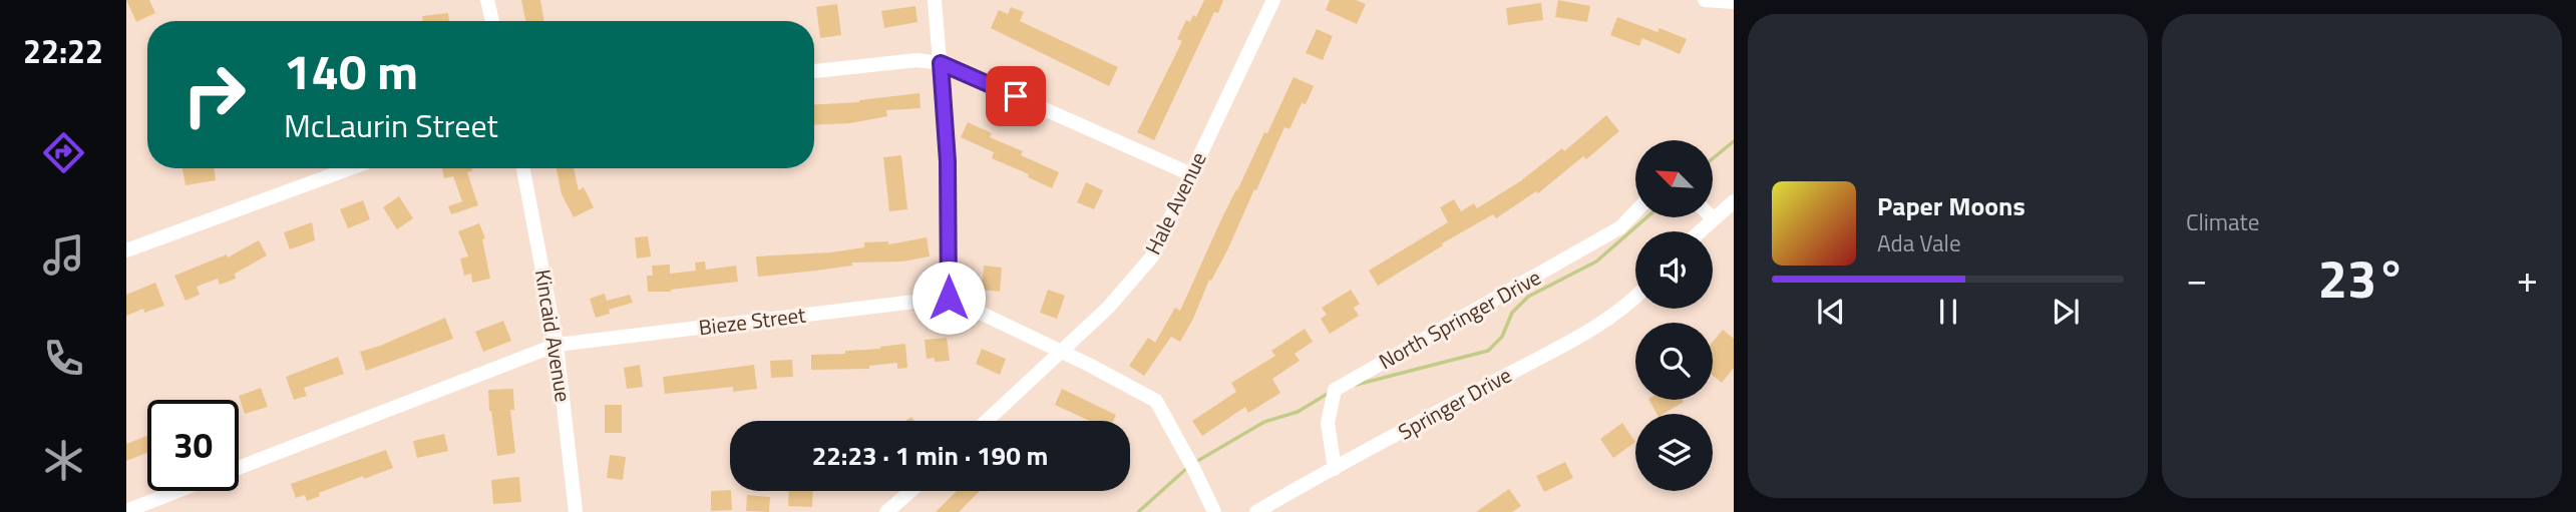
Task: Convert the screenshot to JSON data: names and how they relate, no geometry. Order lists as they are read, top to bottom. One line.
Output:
{"streets":{"street":["Hale Avenue","North Springer Drive","Bieze Street","Kincaid Avenue","Springer Drive"]},"crossings":[["North Springer Drive","Springer Drive"],["Bieze Street","Kincaid Avenue"]],"north":"top left","page":{"tabs":"22:22","tile":"Climate","turn":["140 m","McLaurin Street"],"song":["Paper Moons","Ada Vale"],"heat":["−","23°","+"],"limit":"30","trip":"22:23 · 1 min · 190 m"}}
